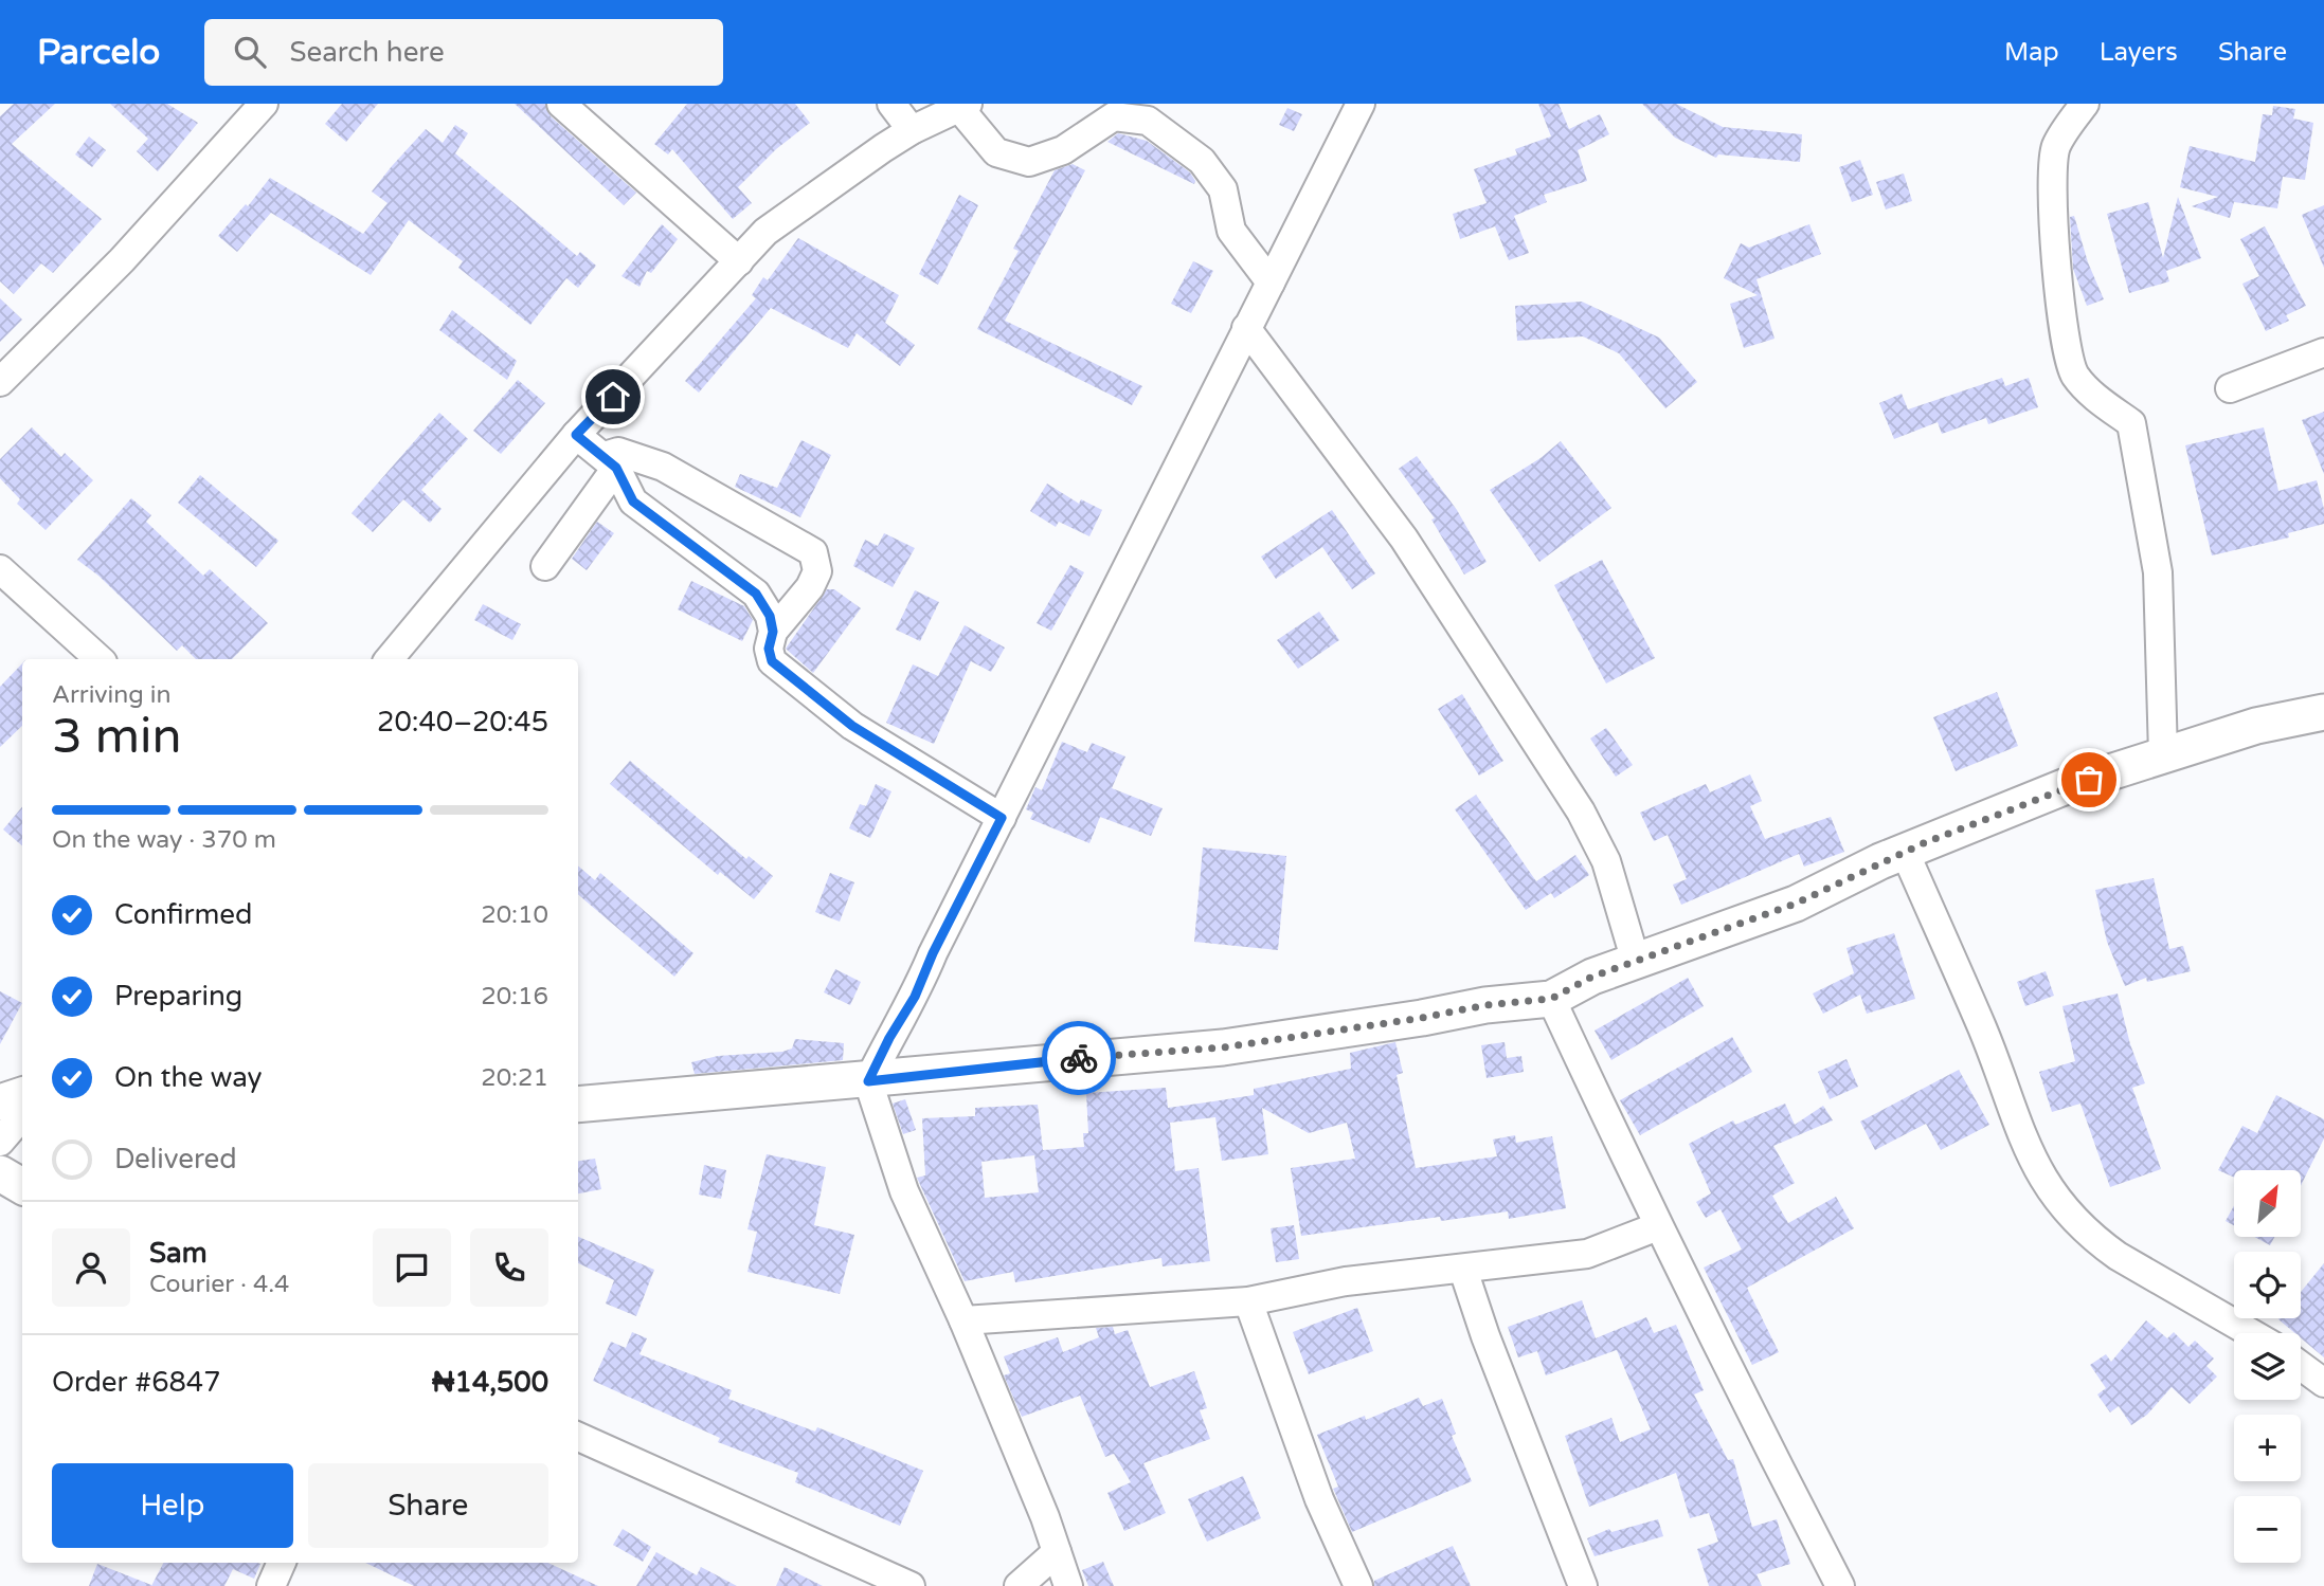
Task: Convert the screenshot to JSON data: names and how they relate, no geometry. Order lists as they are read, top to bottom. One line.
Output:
{"north":"top right","page":{"header":"Parcelo","search":"Search here","nav":["Map","Layers","Share"],"heading":["3 min","Arriving in","20:40–20:45"],"panel":["Sam","Courier · 4.4","Order #6847","₦14,500"],"bar":"On the way · 370 m","list":[["Confirmed","20:10"],["Preparing","20:16"],["On the way","20:21"],"Delivered"],"map_buttons":["+","−"],"buttons":["Help","Share"]}}
